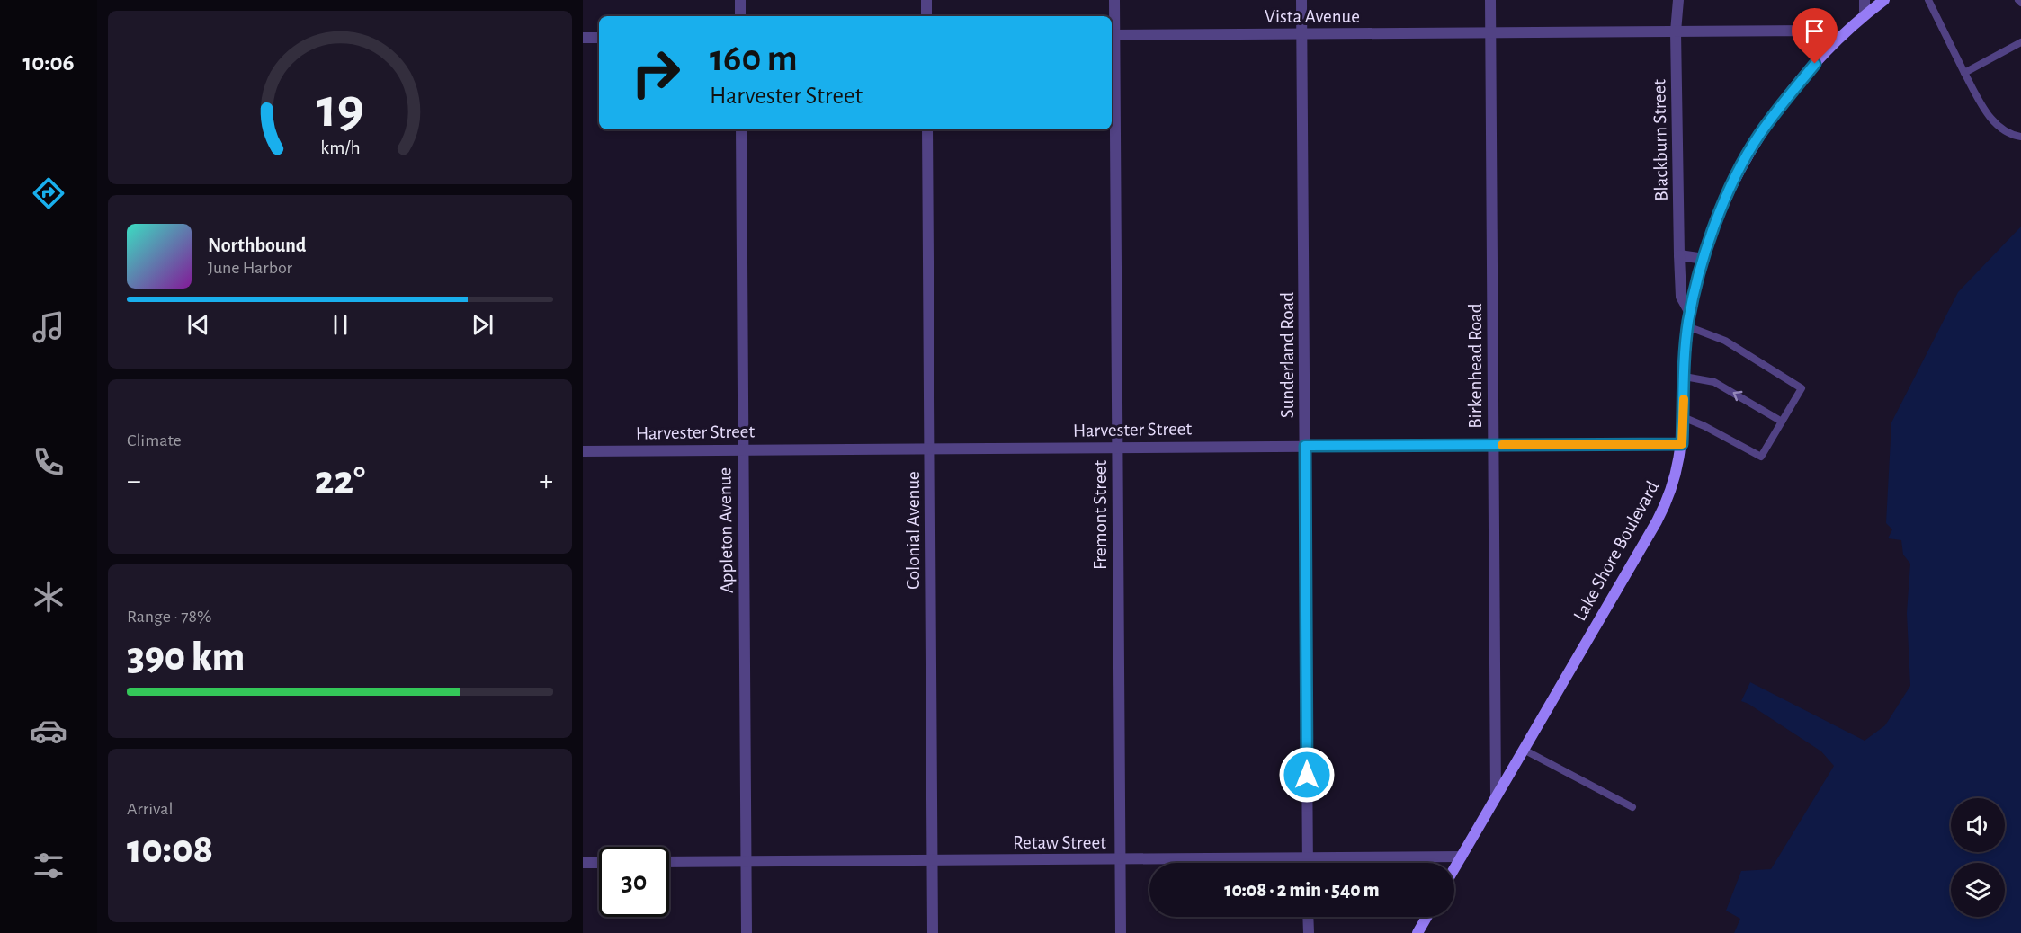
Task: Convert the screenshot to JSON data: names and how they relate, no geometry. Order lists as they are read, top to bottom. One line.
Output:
{"streets":{"street":["Vista Avenue","Blackburn Street","Sunderland Road","Birkenhead Road","Harvester Street","Fremont Street","Appleton Avenue","Colonial Avenue","Lake Shore Boulevard","Retaw Street"]},"crossings":[["Vista Avenue","Blackburn Street"],["Vista Avenue","Sunderland Road"],["Vista Avenue","Birkenhead Road"],["Vista Avenue","Fremont Street"],["Vista Avenue","Lake Shore Boulevard"],["Blackburn Street","Lake Shore Boulevard"],["Sunderland Road","Harvester Street"],["Sunderland Road","Retaw Street"],["Birkenhead Road","Harvester Street"],["Birkenhead Road","Lake Shore Boulevard"],["Harvester Street","Fremont Street"],["Harvester Street","Appleton Avenue"],["Harvester Street","Colonial Avenue"],["Harvester Street","Lake Shore Boulevard"],["Fremont Street","Retaw Street"],["Appleton Avenue","Retaw Street"],["Colonial Avenue","Retaw Street"],["Lake Shore Boulevard","Retaw Street"]],"page":{"tabs":"10:06","turn":["160 m","Harvester Street"],"song":["Northbound","June Harbor"],"tile":["Climate",["Range · 78%","390 km"],["Arrival","10:08"]],"heat":["−","22°","+"],"limit":"30","trip":"10:08 · 2 min · 540 m","gauge":["19","km/h"]}}
